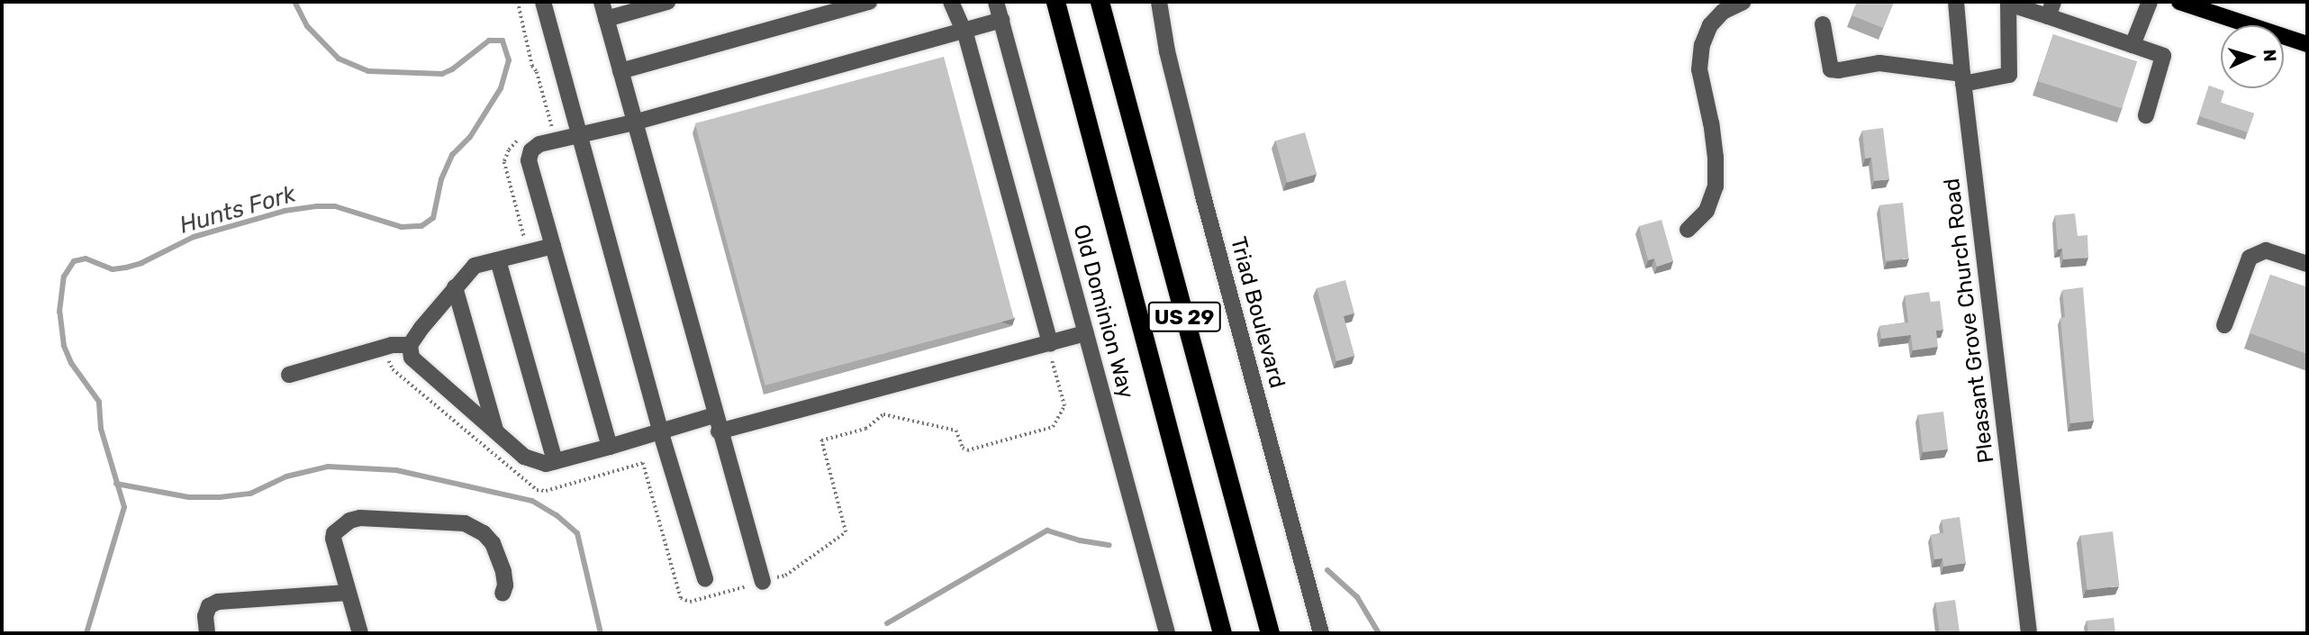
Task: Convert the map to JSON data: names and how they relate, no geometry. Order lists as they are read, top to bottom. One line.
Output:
{"streets":{"highway":["US 29"],"street":["Old Dominion Way","Triad Boulevard","Pleasant Grove Church Road"]},"water":["Hunts Fork"],"north":"right"}
